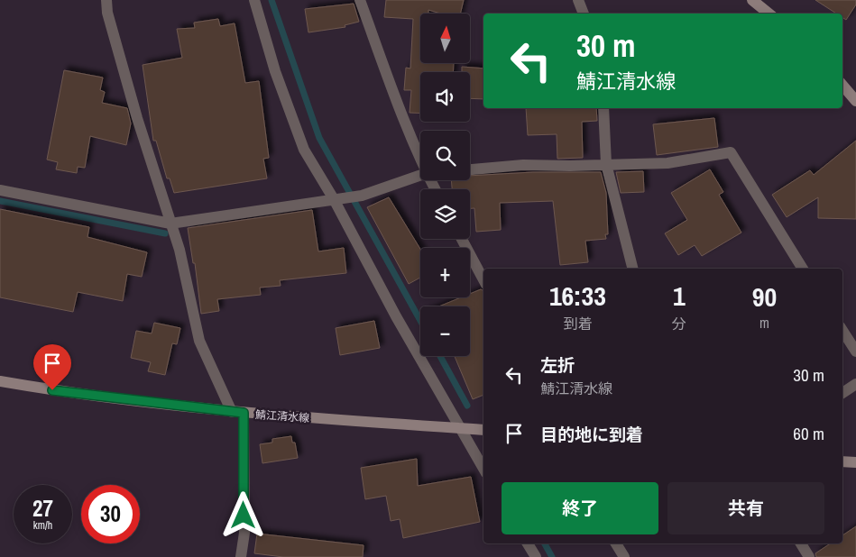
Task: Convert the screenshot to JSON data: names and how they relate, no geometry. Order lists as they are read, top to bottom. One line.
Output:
{"streets":{"main road":["鯖江清水線"]},"north":"top","page":{"map_buttons":["+","−"],"turn":["30 m","鯖江清水線"],"eta":["16:33","到着","1","分","90","m"],"list":[{"name":"左折","note":"鯖江清水線","value":"30 m"},{"name":"目的地に到着","value":"60 m"}],"buttons":["終了","共有"],"speed":"27 km/h","limit":"30"}}
